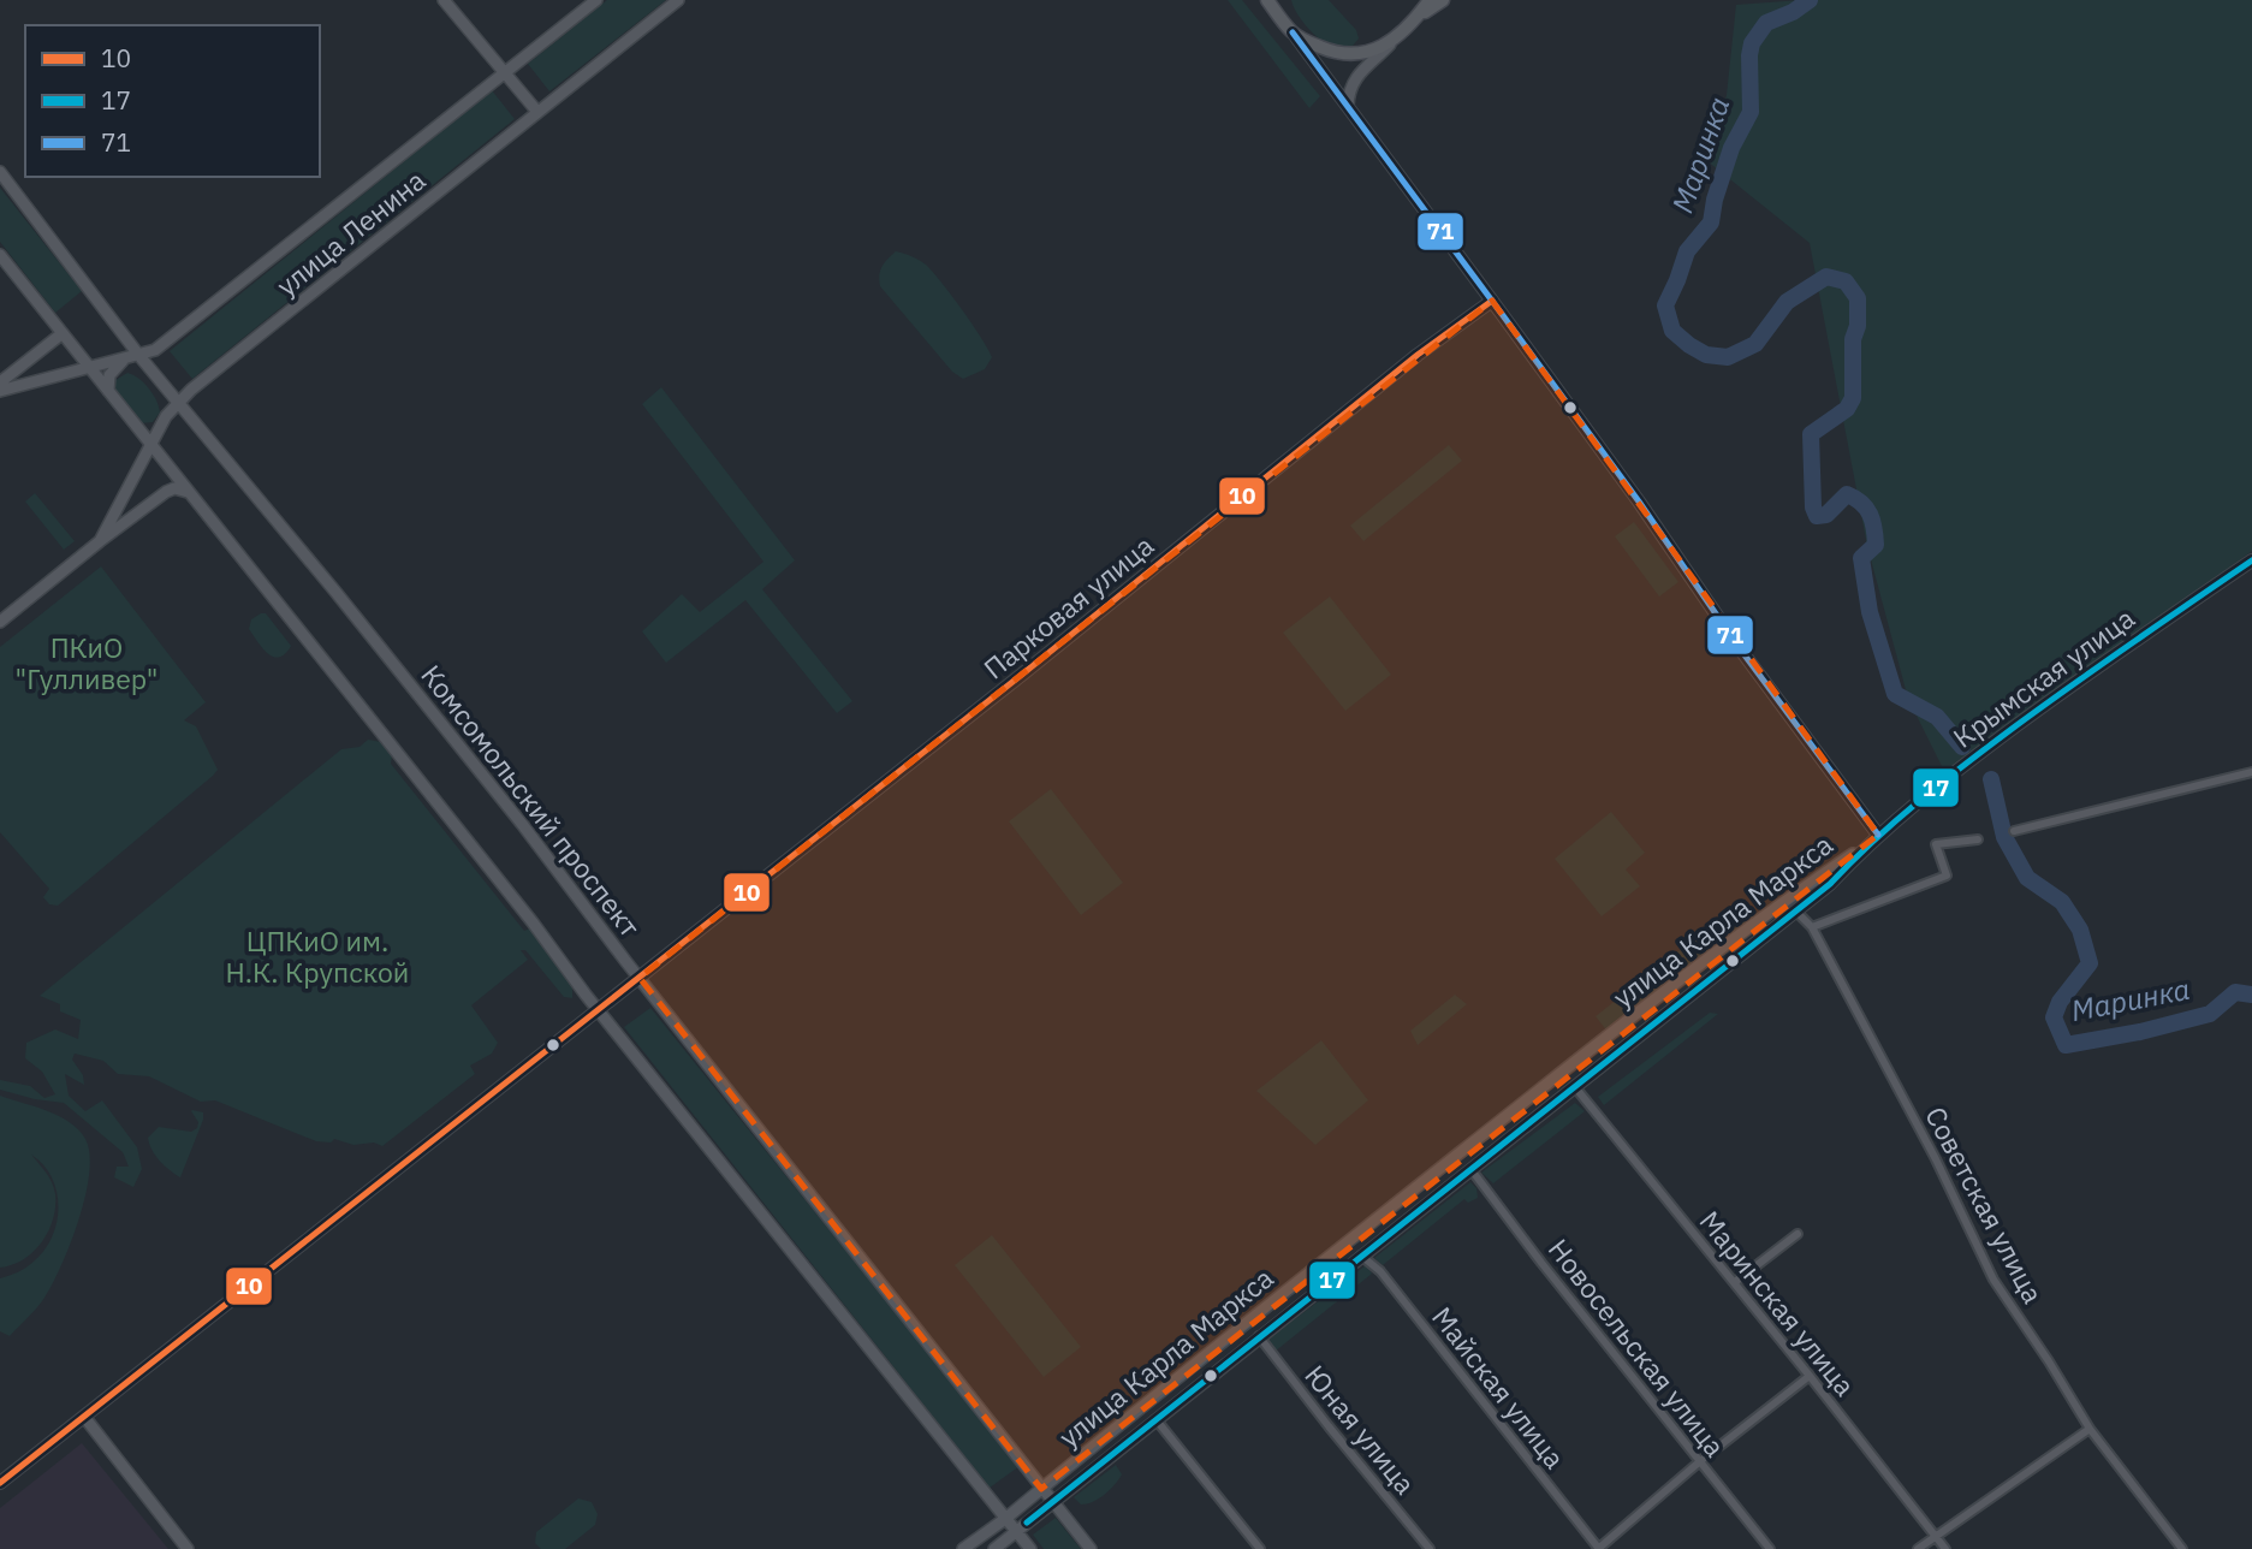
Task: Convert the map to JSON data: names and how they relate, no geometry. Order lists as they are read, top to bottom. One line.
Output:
{"streets":{"main road":["улица Ленина","Парковая улица","Крымская улица","Комсомольский проспект","улица Карла Маркса"],"street":["Советская улица","Маринская улица","Новосельская улица","Майская улица","Юная улица"]},"crossings":[["улица Ленина","Комсомольский проспект"],["Парковая улица","Комсомольский проспект"],["Крымская улица","улица Карла Маркса"],["Комсомольский проспект","улица Карла Маркса"],["улица Карла Маркса","Советская улица"],["улица Карла Маркса","Маринская улица"],["улица Карла Маркса","Новосельская улица"],["улица Карла Маркса","Майская улица"],["улица Карла Маркса","Юная улица"]],"water":["Маринка"],"parks":["ПКиО \"Гулливер\"","ЦПКиО им. Н.К. Крупской"],"lines":["transit line 71","transit line 10","transit line 17"],"legend":["10","17","71"]}
